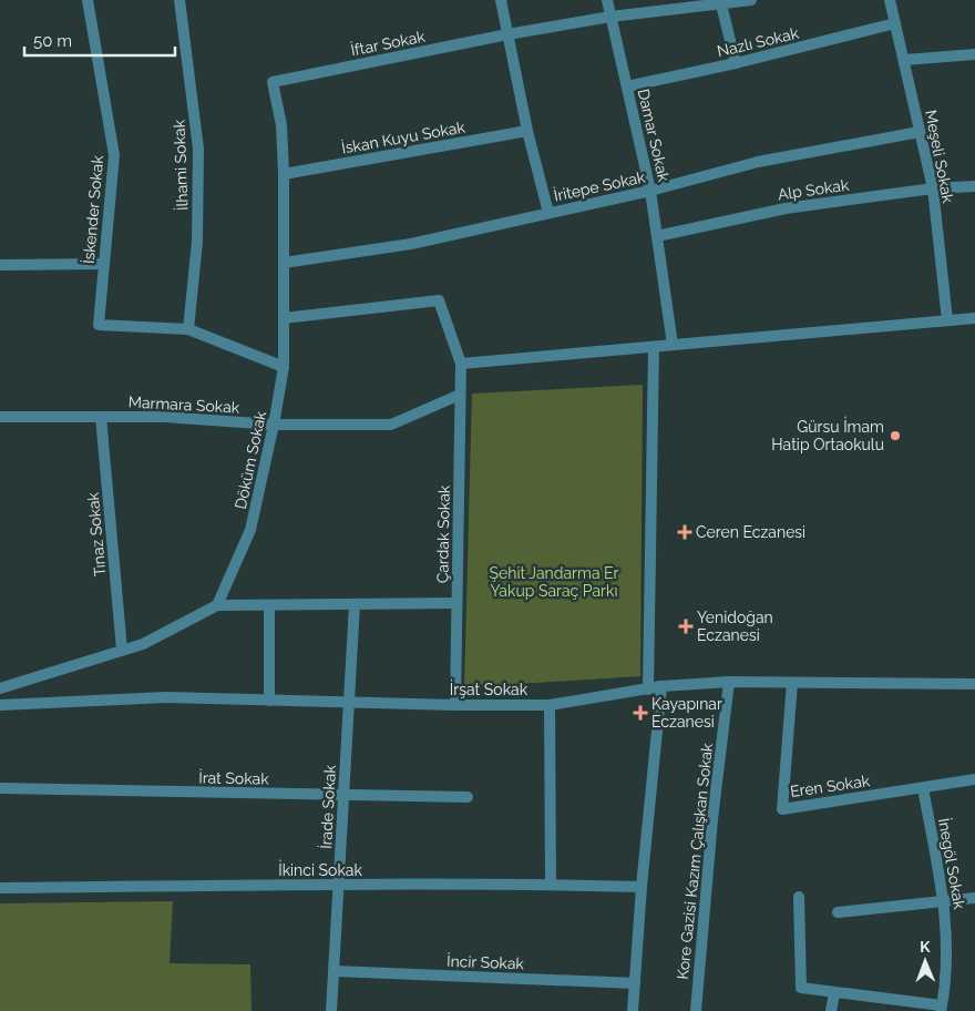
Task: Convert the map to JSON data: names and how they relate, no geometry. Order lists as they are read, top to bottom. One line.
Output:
{"streets":{"street":["Nazlı Sokak","İftar Sokak","Damar Sokak","İskan Kuyu Sokak","Meşeli Sokak","İlhami Sokak","İritepe Sokak","Alp Sokak","İskender Sokak","Marmara Sokak","Döküm Sokak","Tınaz Sokak","Çardak Sokak","İrşat Sokak","İrat Sokak","Eren Sokak","İrade Sokak","Kore Gazisi Kazım Çalışkan Sokak","İnegöl Sokak","İkinci Sokak","İncir Sokak"]},"crossings":[["Nazlı Sokak","Damar Sokak"],["Nazlı Sokak","Meşeli Sokak"],["İftar Sokak","Damar Sokak"],["İftar Sokak","Döküm Sokak"],["Damar Sokak","İritepe Sokak"],["Damar Sokak","Alp Sokak"],["İskan Kuyu Sokak","Döküm Sokak"],["Meşeli Sokak","İritepe Sokak"],["Meşeli Sokak","Alp Sokak"],["İlhami Sokak","İskender Sokak"],["İritepe Sokak","Döküm Sokak"],["Marmara Sokak","Döküm Sokak"],["Marmara Sokak","Tınaz Sokak"],["Marmara Sokak","Çardak Sokak"],["Çardak Sokak","İrşat Sokak"],["İrşat Sokak","Eren Sokak"],["İrşat Sokak","İrade Sokak"],["İrşat Sokak","Kore Gazisi Kazım Çalışkan Sokak"],["İrat Sokak","İrade Sokak"],["Eren Sokak","İnegöl Sokak"],["İrade Sokak","İkinci Sokak"],["İrade Sokak","İncir Sokak"]],"parks":["Şehit Jandarma Er Yakup Saraç Parkı"],"places":{"other":["Gürsu İmam Hatip Ortaokulu"],"health":["Ceren Eczanesi","Yenidoğan Eczanesi","Kayapınar Eczanesi"]},"scale_bar":"50 m","north":"top"}
